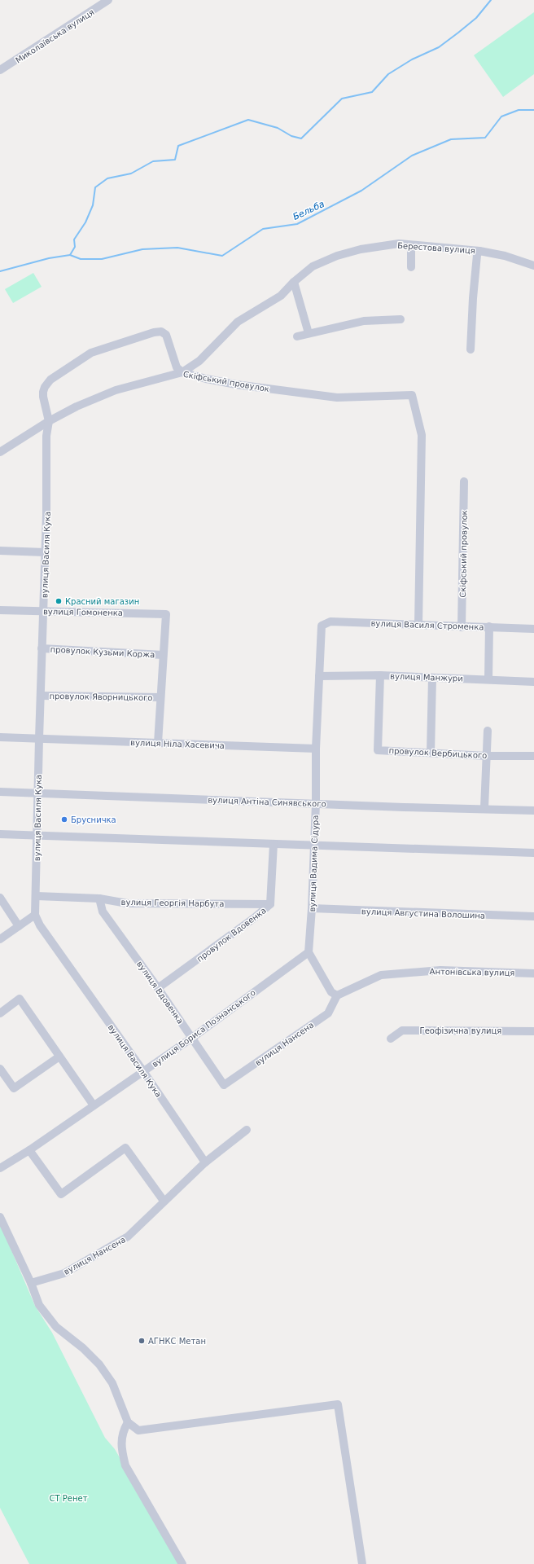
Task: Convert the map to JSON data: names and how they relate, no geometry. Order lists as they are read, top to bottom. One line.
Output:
{"streets":{"street":["Миколаївська вулиця","Берестова вулиця","Скіфський провулок","вулиця Василя Кука","вулиця Гомоненка","вулиця Василя Строменка","провулок Кузьми Коржа","вулиця Манжури","провулок Яворницького","вулиця Ніла Хасевича","провулок Вербицького","вулиця Антіна Синявського","вулиця Вадима Сідура","вулиця Георгія Нарбута","вулиця Августина Волошина","провулок Вдовенка","Антонівська вулиця","вулиця Вдовенка","вулиця Бориса Познанського","Геофізична вулиця","вулиця Нансена"]},"crossings":[["Берестова вулиця","Скіфський провулок"],["Скіфський провулок","вулиця Василя Кука"],["Скіфський провулок","вулиця Василя Строменка"],["вулиця Василя Кука","вулиця Гомоненка"],["вулиця Василя Кука","провулок Кузьми Коржа"],["вулиця Василя Кука","провулок Яворницького"],["вулиця Василя Кука","вулиця Ніла Хасевича"],["вулиця Василя Кука","вулиця Антіна Синявського"],["вулиця Василя Кука","вулиця Георгія Нарбута"],["вулиця Василя Кука","вулиця Бориса Познанського"],["вулиця Василя Кука","вулиця Нансена"],["вулиця Гомоненка","провулок Кузьми Коржа"],["вулиця Василя Строменка","вулиця Вадима Сідура"],["вулиця Манжури","провулок Вербицького"],["вулиця Манжури","вулиця Вадима Сідура"],["вулиця Ніла Хасевича","вулиця Вадима Сідура"],["вулиця Антіна Синявського","вулиця Вадима Сідура"],["вулиця Вадима Сідура","вулиця Августина Волошина"],["вулиця Вадима Сідура","вулиця Бориса Познанського"],["вулиця Георгія Нарбута","провулок Вдовенка"],["вулиця Георгія Нарбута","вулиця Вдовенка"],["провулок Вдовенка","вулиця Вдовенка"],["Антонівська вулиця","вулиця Нансена"],["вулиця Вдовенка","вулиця Бориса Познанського"],["вулиця Вдовенка","вулиця Нансена"]],"water":["Бельба"],"parks":["СТ Ренет"],"places":["Красний магазин","Брусничка","АГНКС Метан"]}
